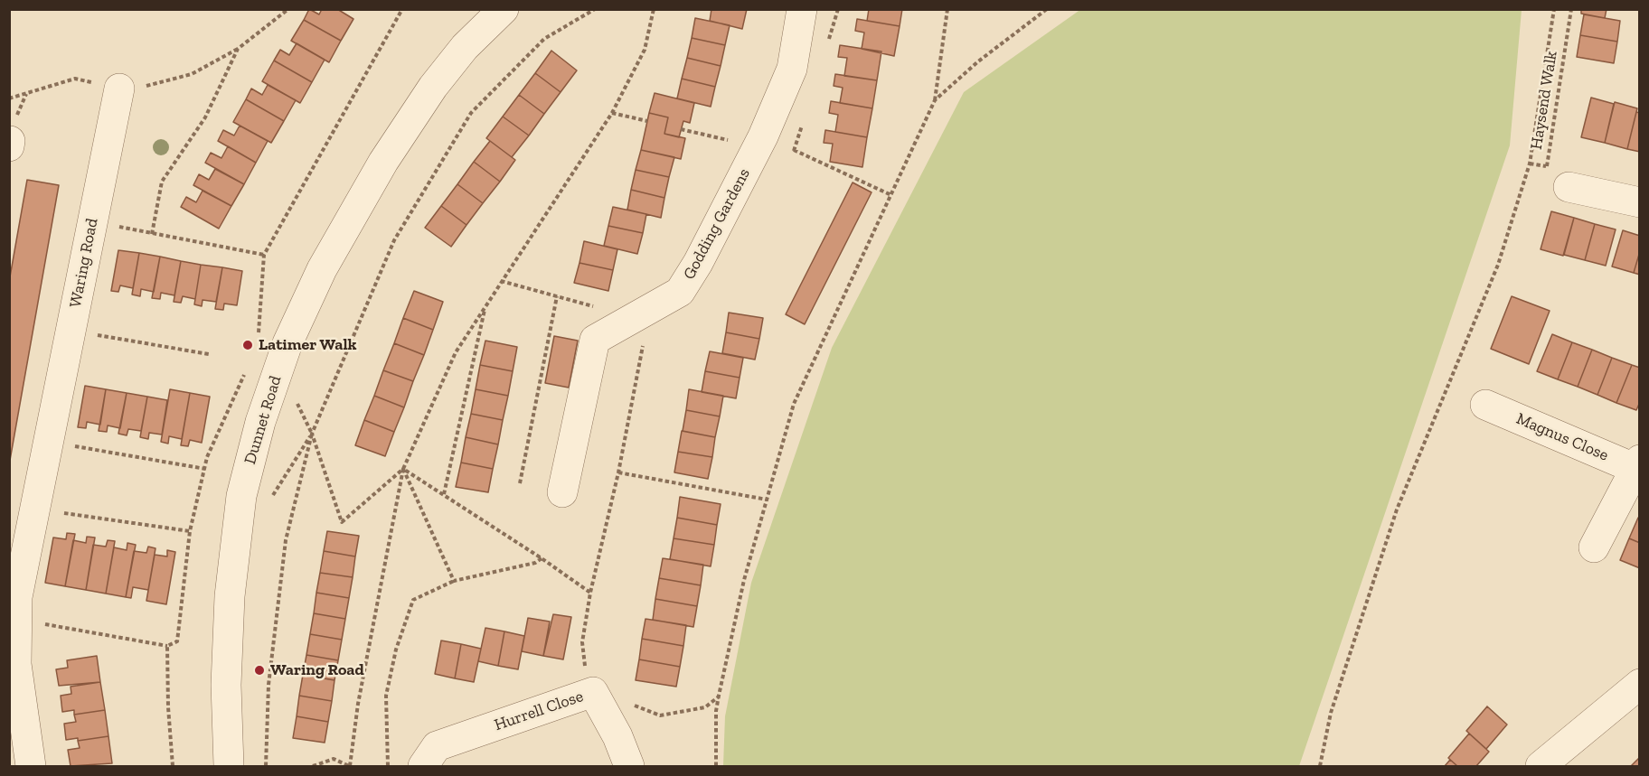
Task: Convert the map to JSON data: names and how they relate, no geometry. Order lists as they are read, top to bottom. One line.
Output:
{"streets":{"street":["Godding Gardens","Waring Road","Dunnet Road","Magnus Close","Hurrell Close"],"path":["Haysend Walk"]},"places":["Latimer Walk","Waring Road"]}
